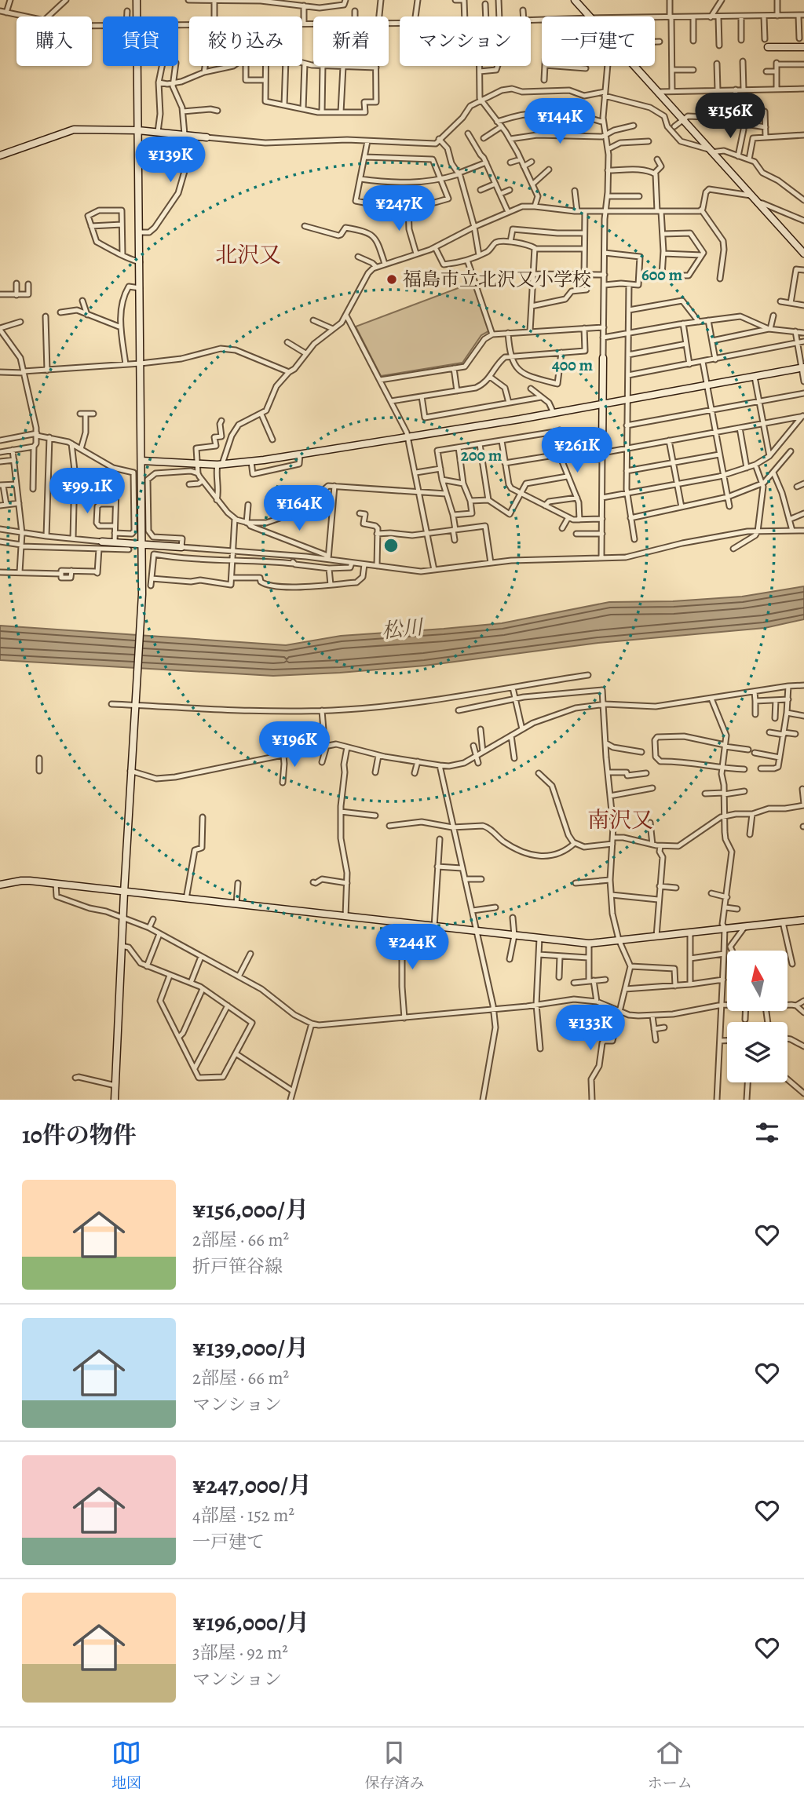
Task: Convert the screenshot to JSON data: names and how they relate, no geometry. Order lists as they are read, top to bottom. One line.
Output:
{"districts":["北沢又","南沢又"],"water":["松川"],"places":["福島市立北沢又小学校"],"north":"top","page":{"chip":["購入","賃貸","絞り込み","新着","マンション","一戸建て"],"price":["¥156K","¥144K","¥139K","¥247K","¥261K","¥99.1K","¥164K","¥196K","¥244K","¥133K"],"heading":"10件の物件","list":[{"name":"¥156,000/月","note":"2部屋 · 66 m² · 折戸笹谷線"},{"name":"¥139,000/月","note":"2部屋 · 66 m² · マンション"},{"name":"¥247,000/月","note":"4部屋 · 152 m² · 一戸建て"},{"name":"¥196,000/月","note":"3部屋 · 92 m² · マンション"}],"tabs":["地図","保存済み","ホーム"]},"rings":["600 m","400 m","200 m"]}
